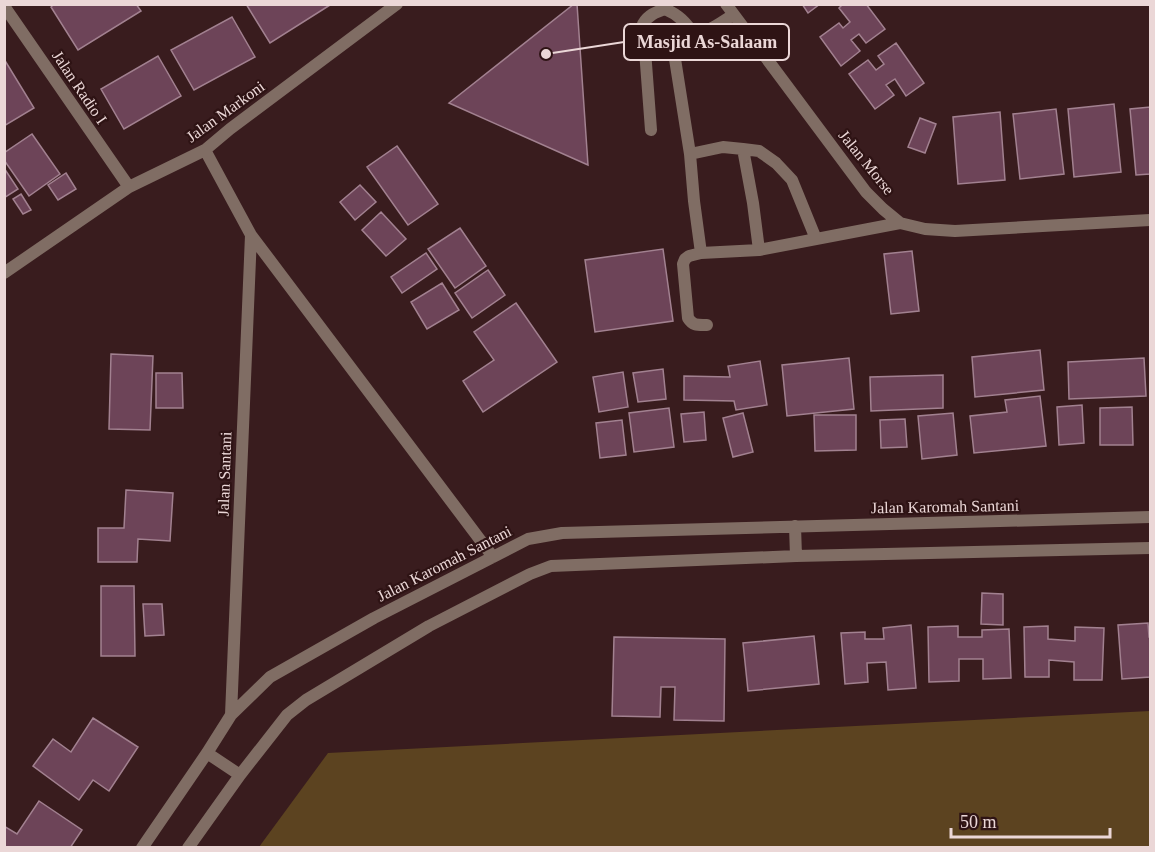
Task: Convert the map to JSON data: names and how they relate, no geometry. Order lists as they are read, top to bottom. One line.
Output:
{"streets":{"street":["Jalan Radio I","Jalan Markoni","Jalan Morse","Jalan Santani","Jalan Karomah Santani"]},"crossings":[["Jalan Radio I","Jalan Markoni"],["Jalan Santani","Jalan Karomah Santani"]],"places":["Masjid As-Salaam"],"scale_bar":"50 m"}
